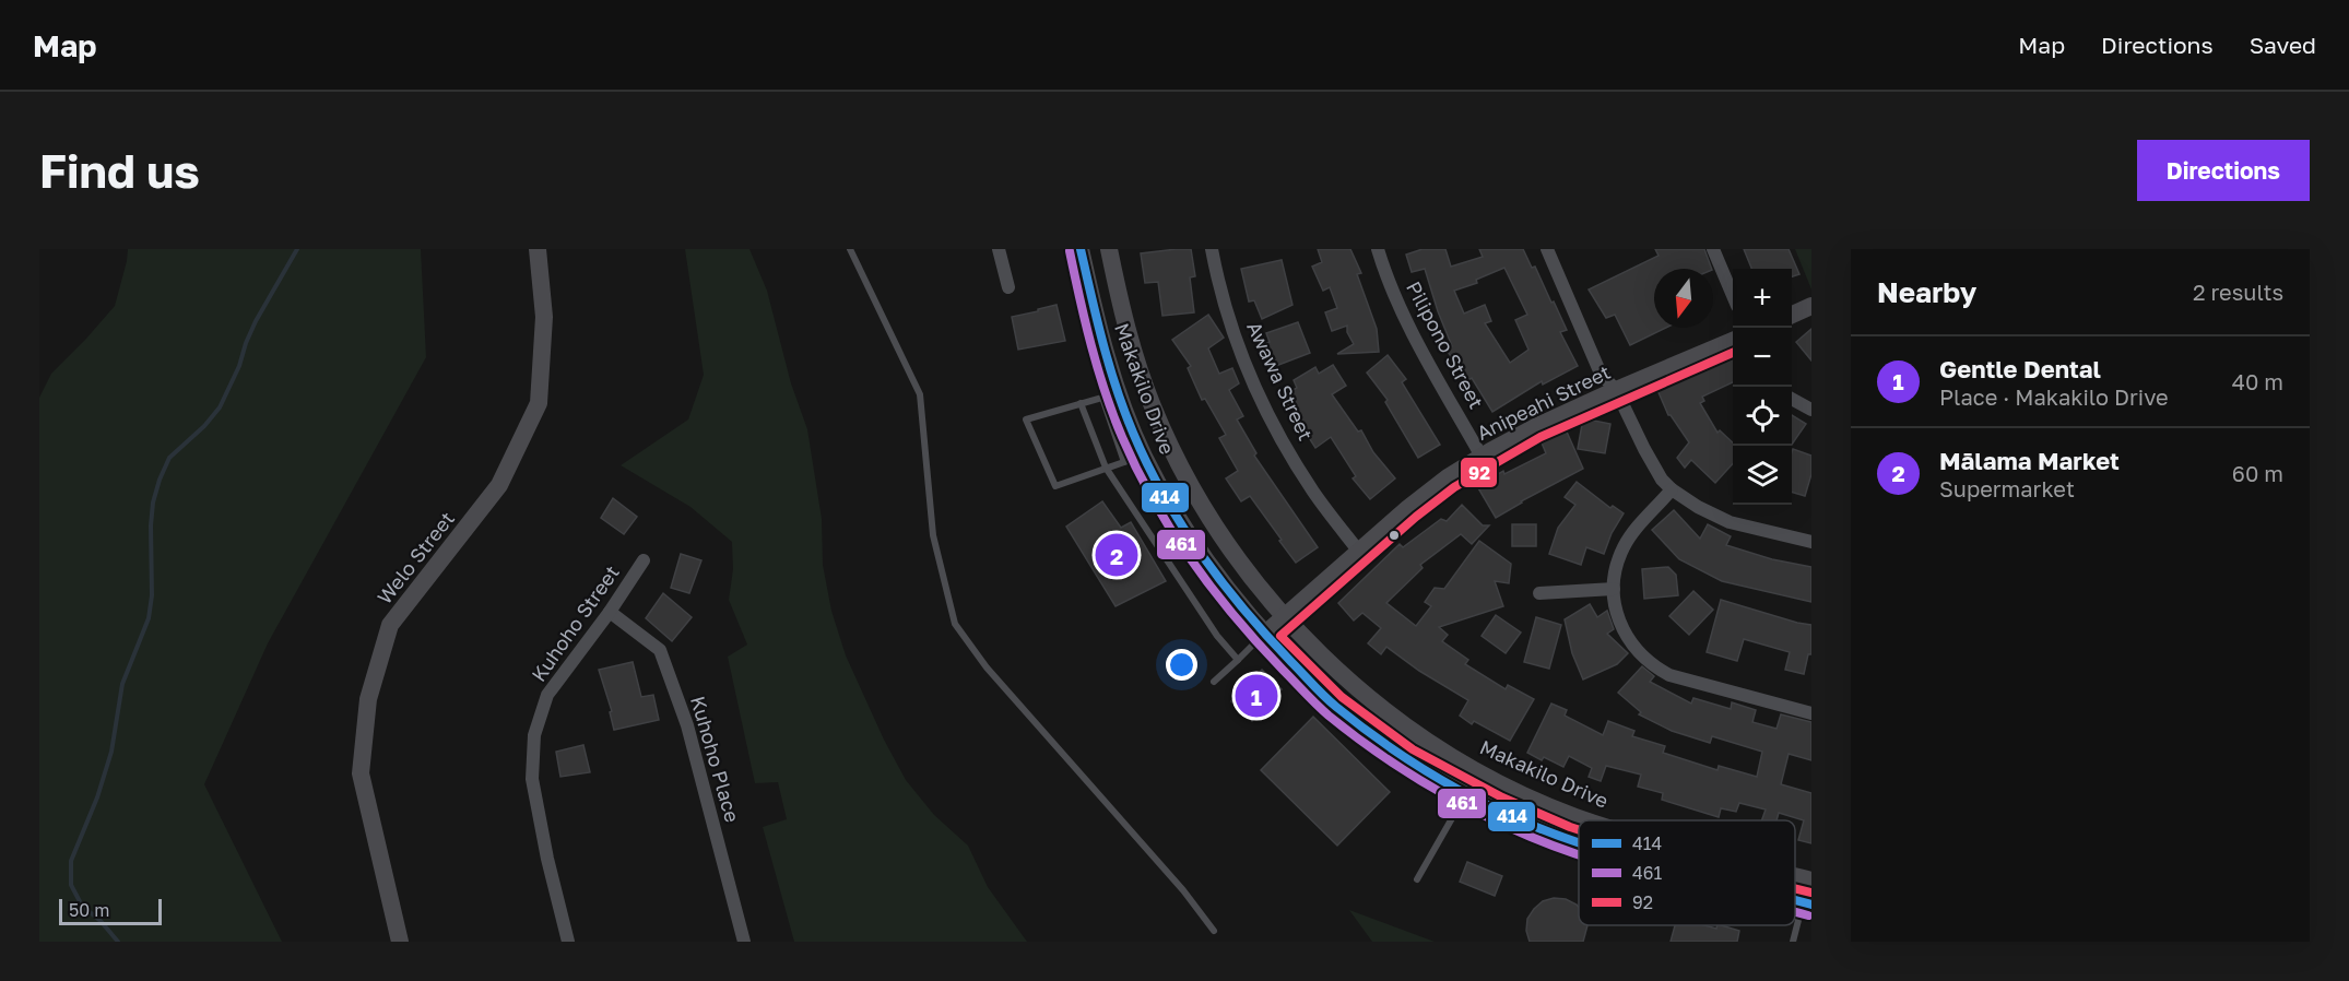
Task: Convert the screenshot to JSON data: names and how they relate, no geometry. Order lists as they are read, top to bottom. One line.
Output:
{"streets":{"main road":["Makakilo Drive","Anipeahi Street","Welo Street"],"street":["Pilipono Street","Awawa Street","Kuhoho Street","Kuhoho Place"]},"crossings":[["Pilipono Street","Anipeahi Street"],["Awawa Street","Anipeahi Street"],["Makakilo Drive","Anipeahi Street"],["Kuhoho Street","Kuhoho Place"]],"lines":["transit line 414","transit line 461","transit line 92"],"legend":["414","461","92"],"scale_bar":"50 m","north":"bottom","page":{"header":"Map","nav":["Map","Directions","Saved"],"buttons":"Directions","title":"Find us","heading":["Nearby","2 results"],"map_buttons":["+","−"],"list":[{"mark":"1","name":"Gentle Dental","note":"Place · Makakilo Drive","value":"40 m"},{"mark":"2","name":"Mālama Market","note":"Supermarket","value":"60 m"}],"pins":["2","1"],"scale":"50 m"}}
